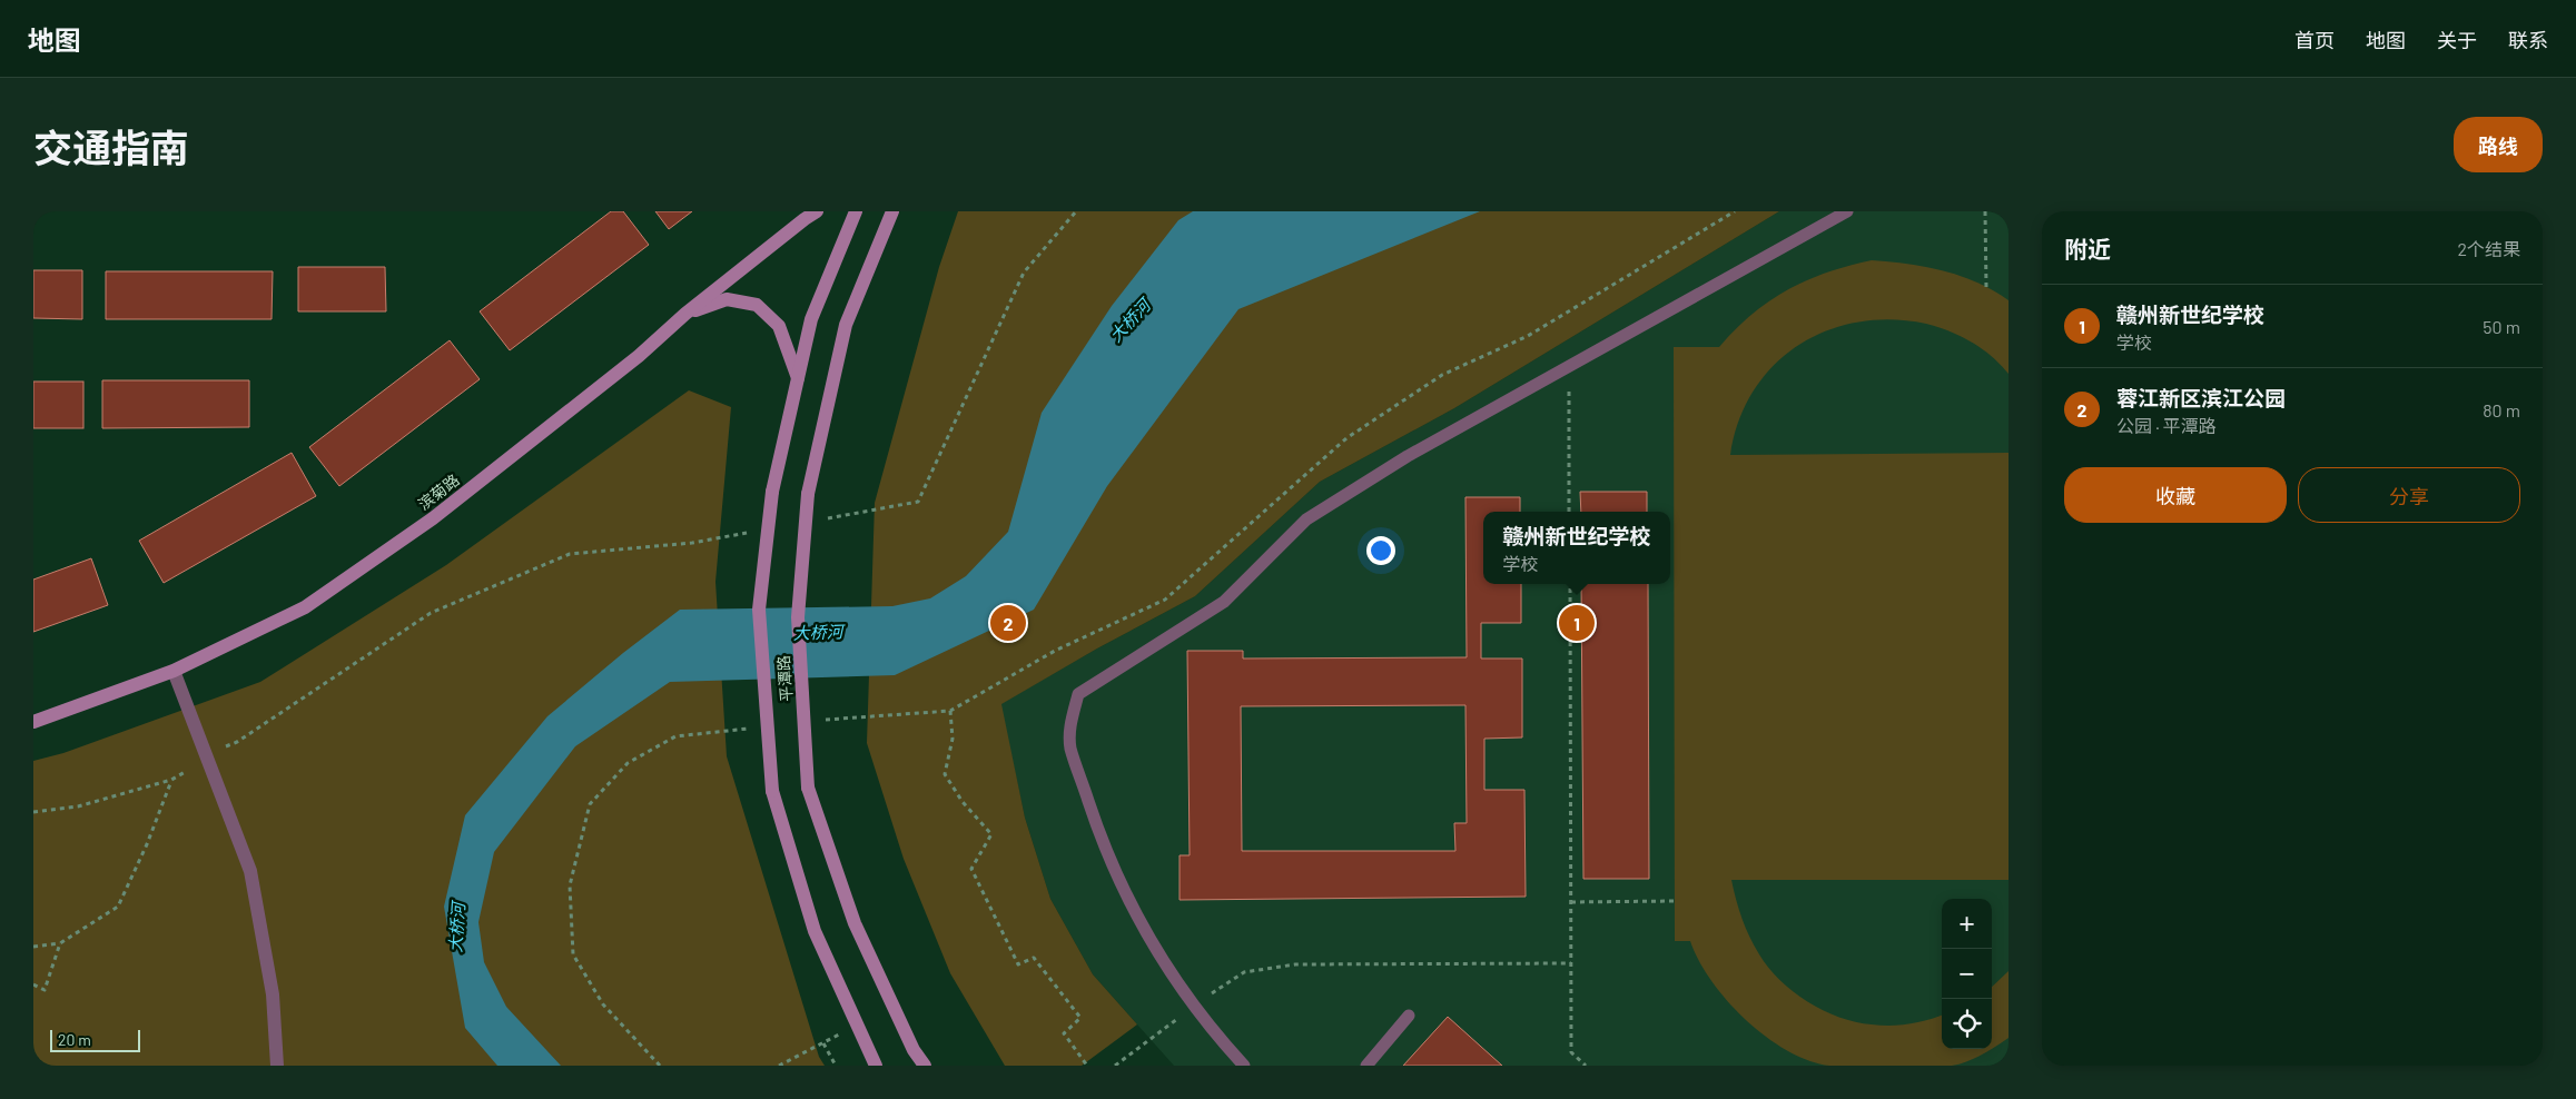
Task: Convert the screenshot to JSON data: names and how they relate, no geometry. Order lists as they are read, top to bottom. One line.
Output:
{"streets":{"street":["滨菊路","平潭路"]},"water":["大桥河"],"scale_bar":"20 m","page":{"header":"地图","nav":["首页","地图","关于","联系"],"title":"交通指南","buttons":["路线",["收藏","分享"]],"heading":["附近","2个结果"],"list":[{"mark":"1","name":"赣州新世纪学校","note":"学校","value":"50 m"},{"mark":"2","name":"蓉江新区滨江公园","note":"公园 · 平潭路","value":"80 m"}],"popup":["赣州新世纪学校","学校"],"pins":["1","2"],"map_buttons":["+","−"],"scale":"20 m"}}
